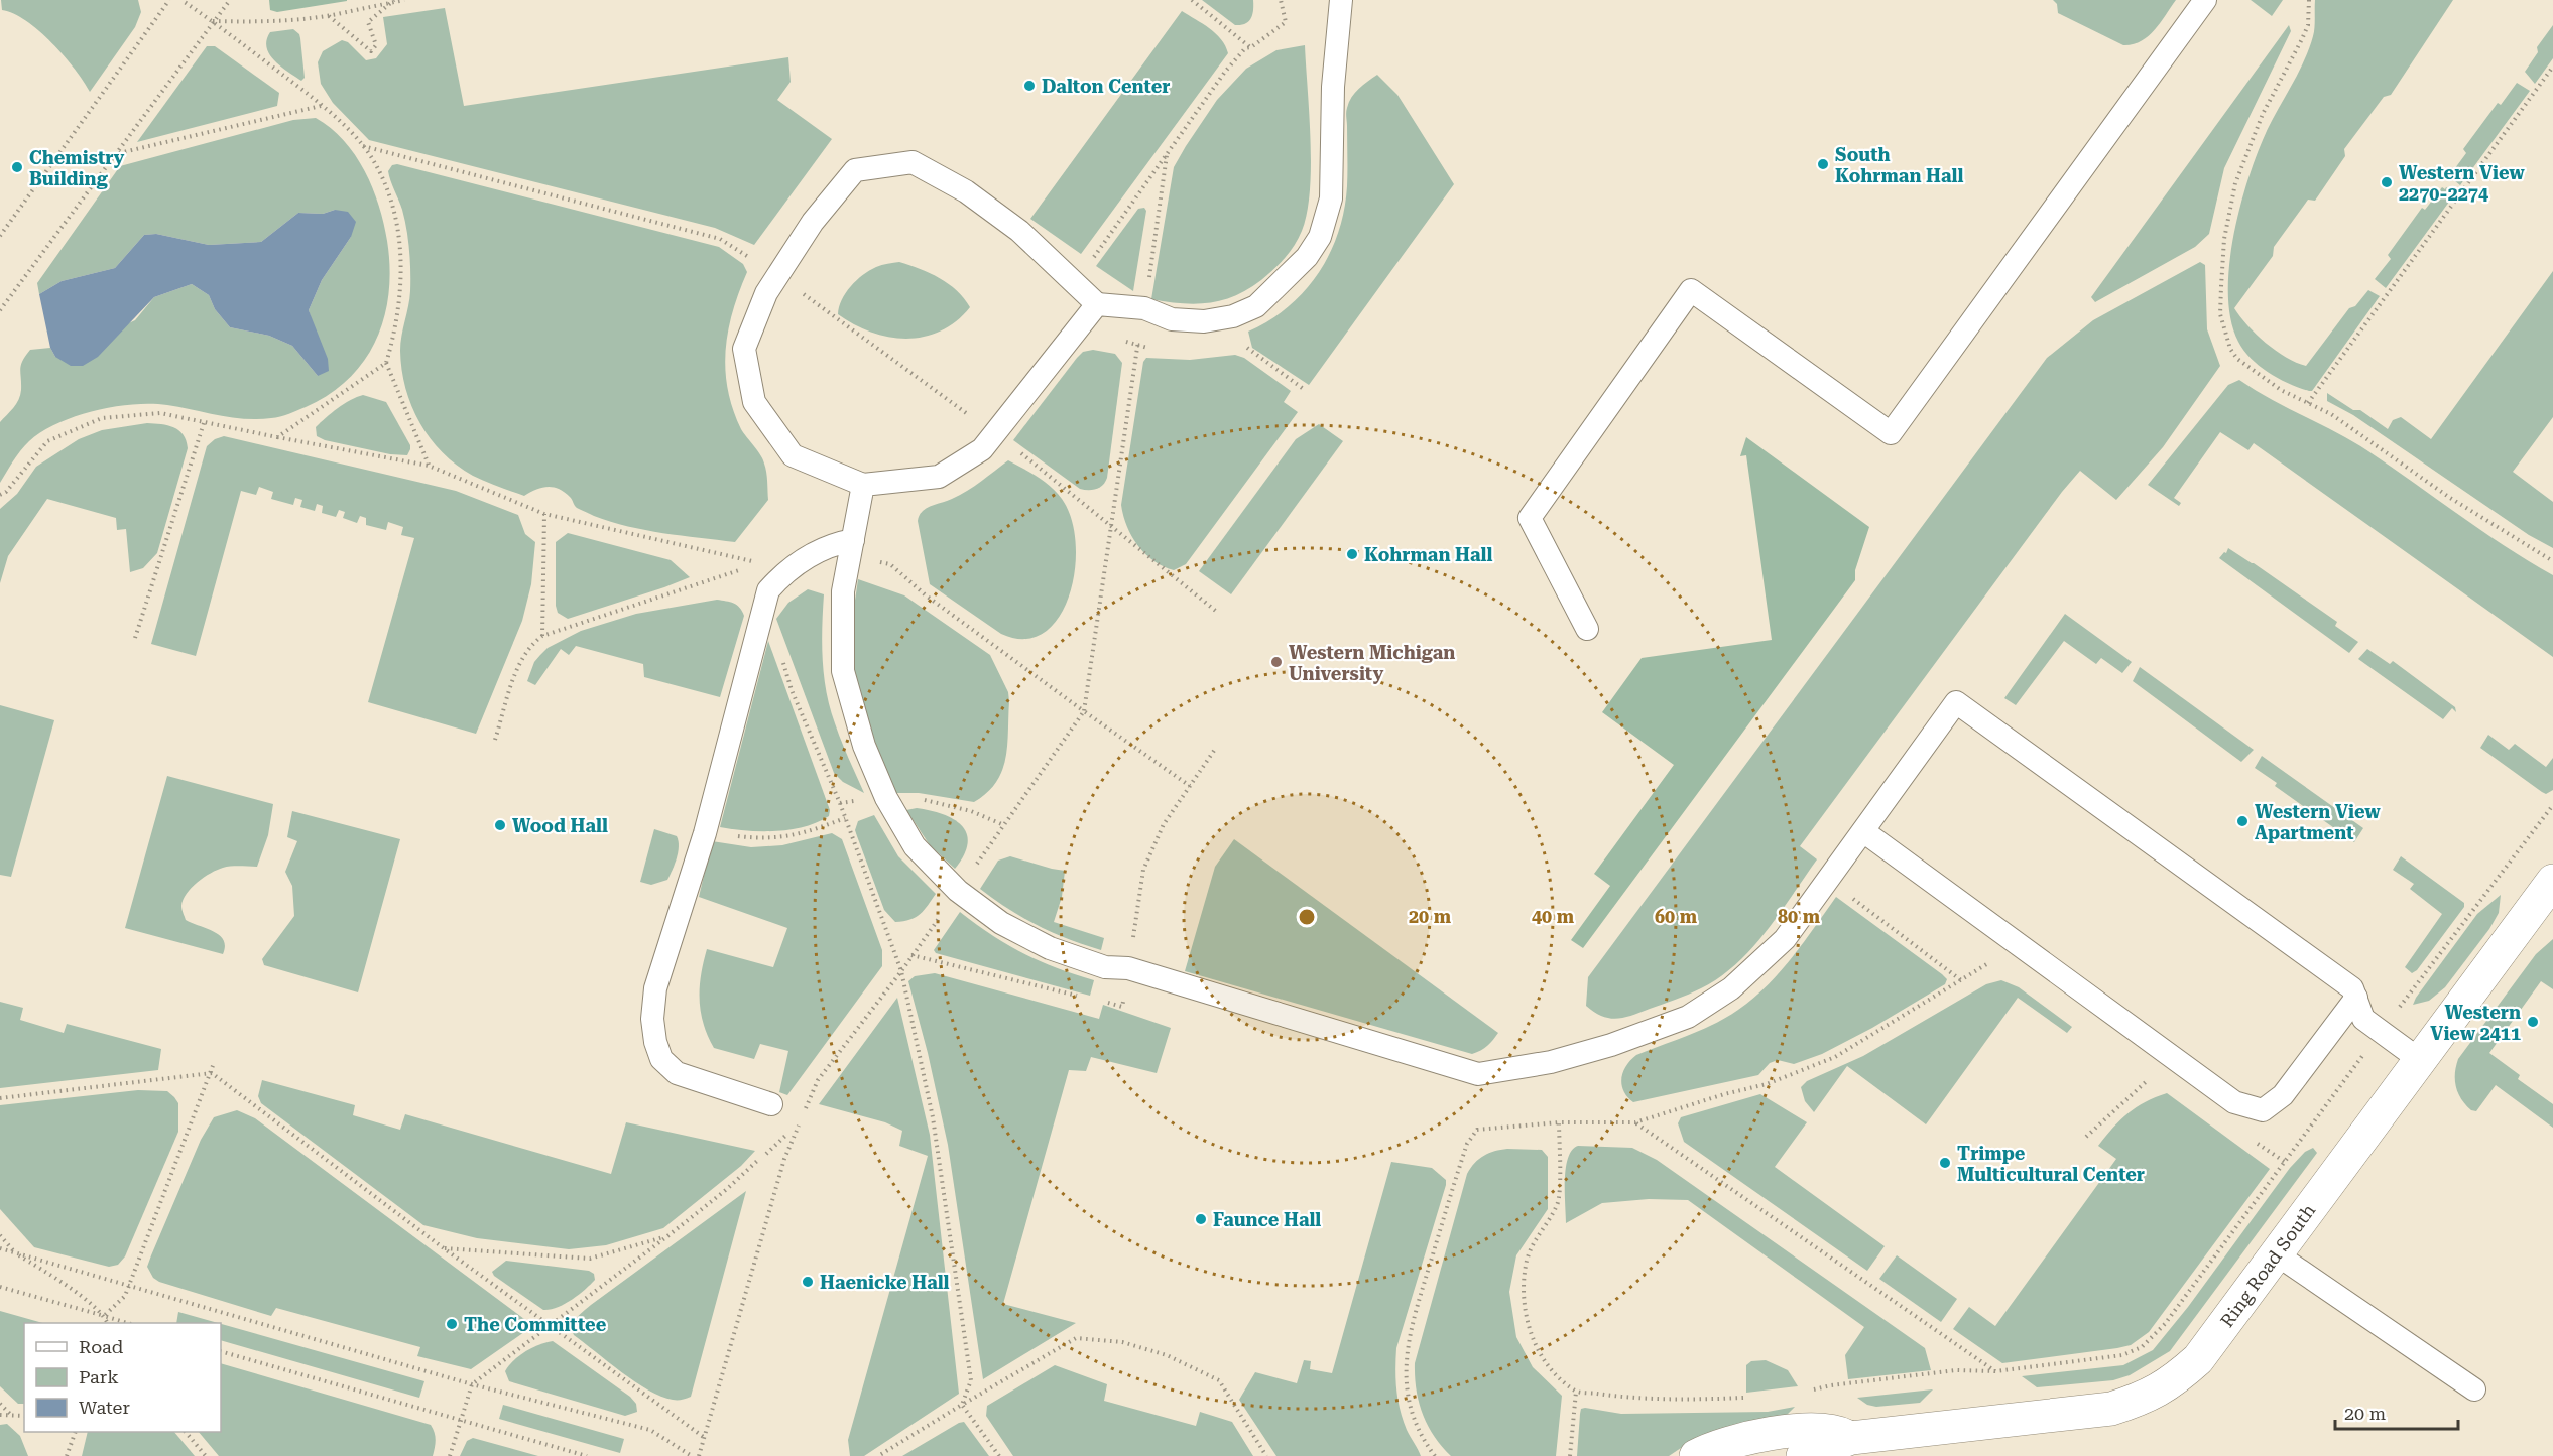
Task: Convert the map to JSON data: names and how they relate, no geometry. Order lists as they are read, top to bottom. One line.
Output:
{"streets":{"street":["Ring Road South"]},"places":["Dalton Center","South Kohrman Hall","Chemistry Building","Western View 2270-2274","Kohrman Hall","Western Michigan University","Western View Apartment","Wood Hall","Western View 2411","Trimpe Multicultural Center","Faunce Hall","Haenicke Hall","The Committee"],"legend":["Road","Park","Water"],"scale_bar":"20 m","rings":["20 m","40 m","60 m","80 m"]}
